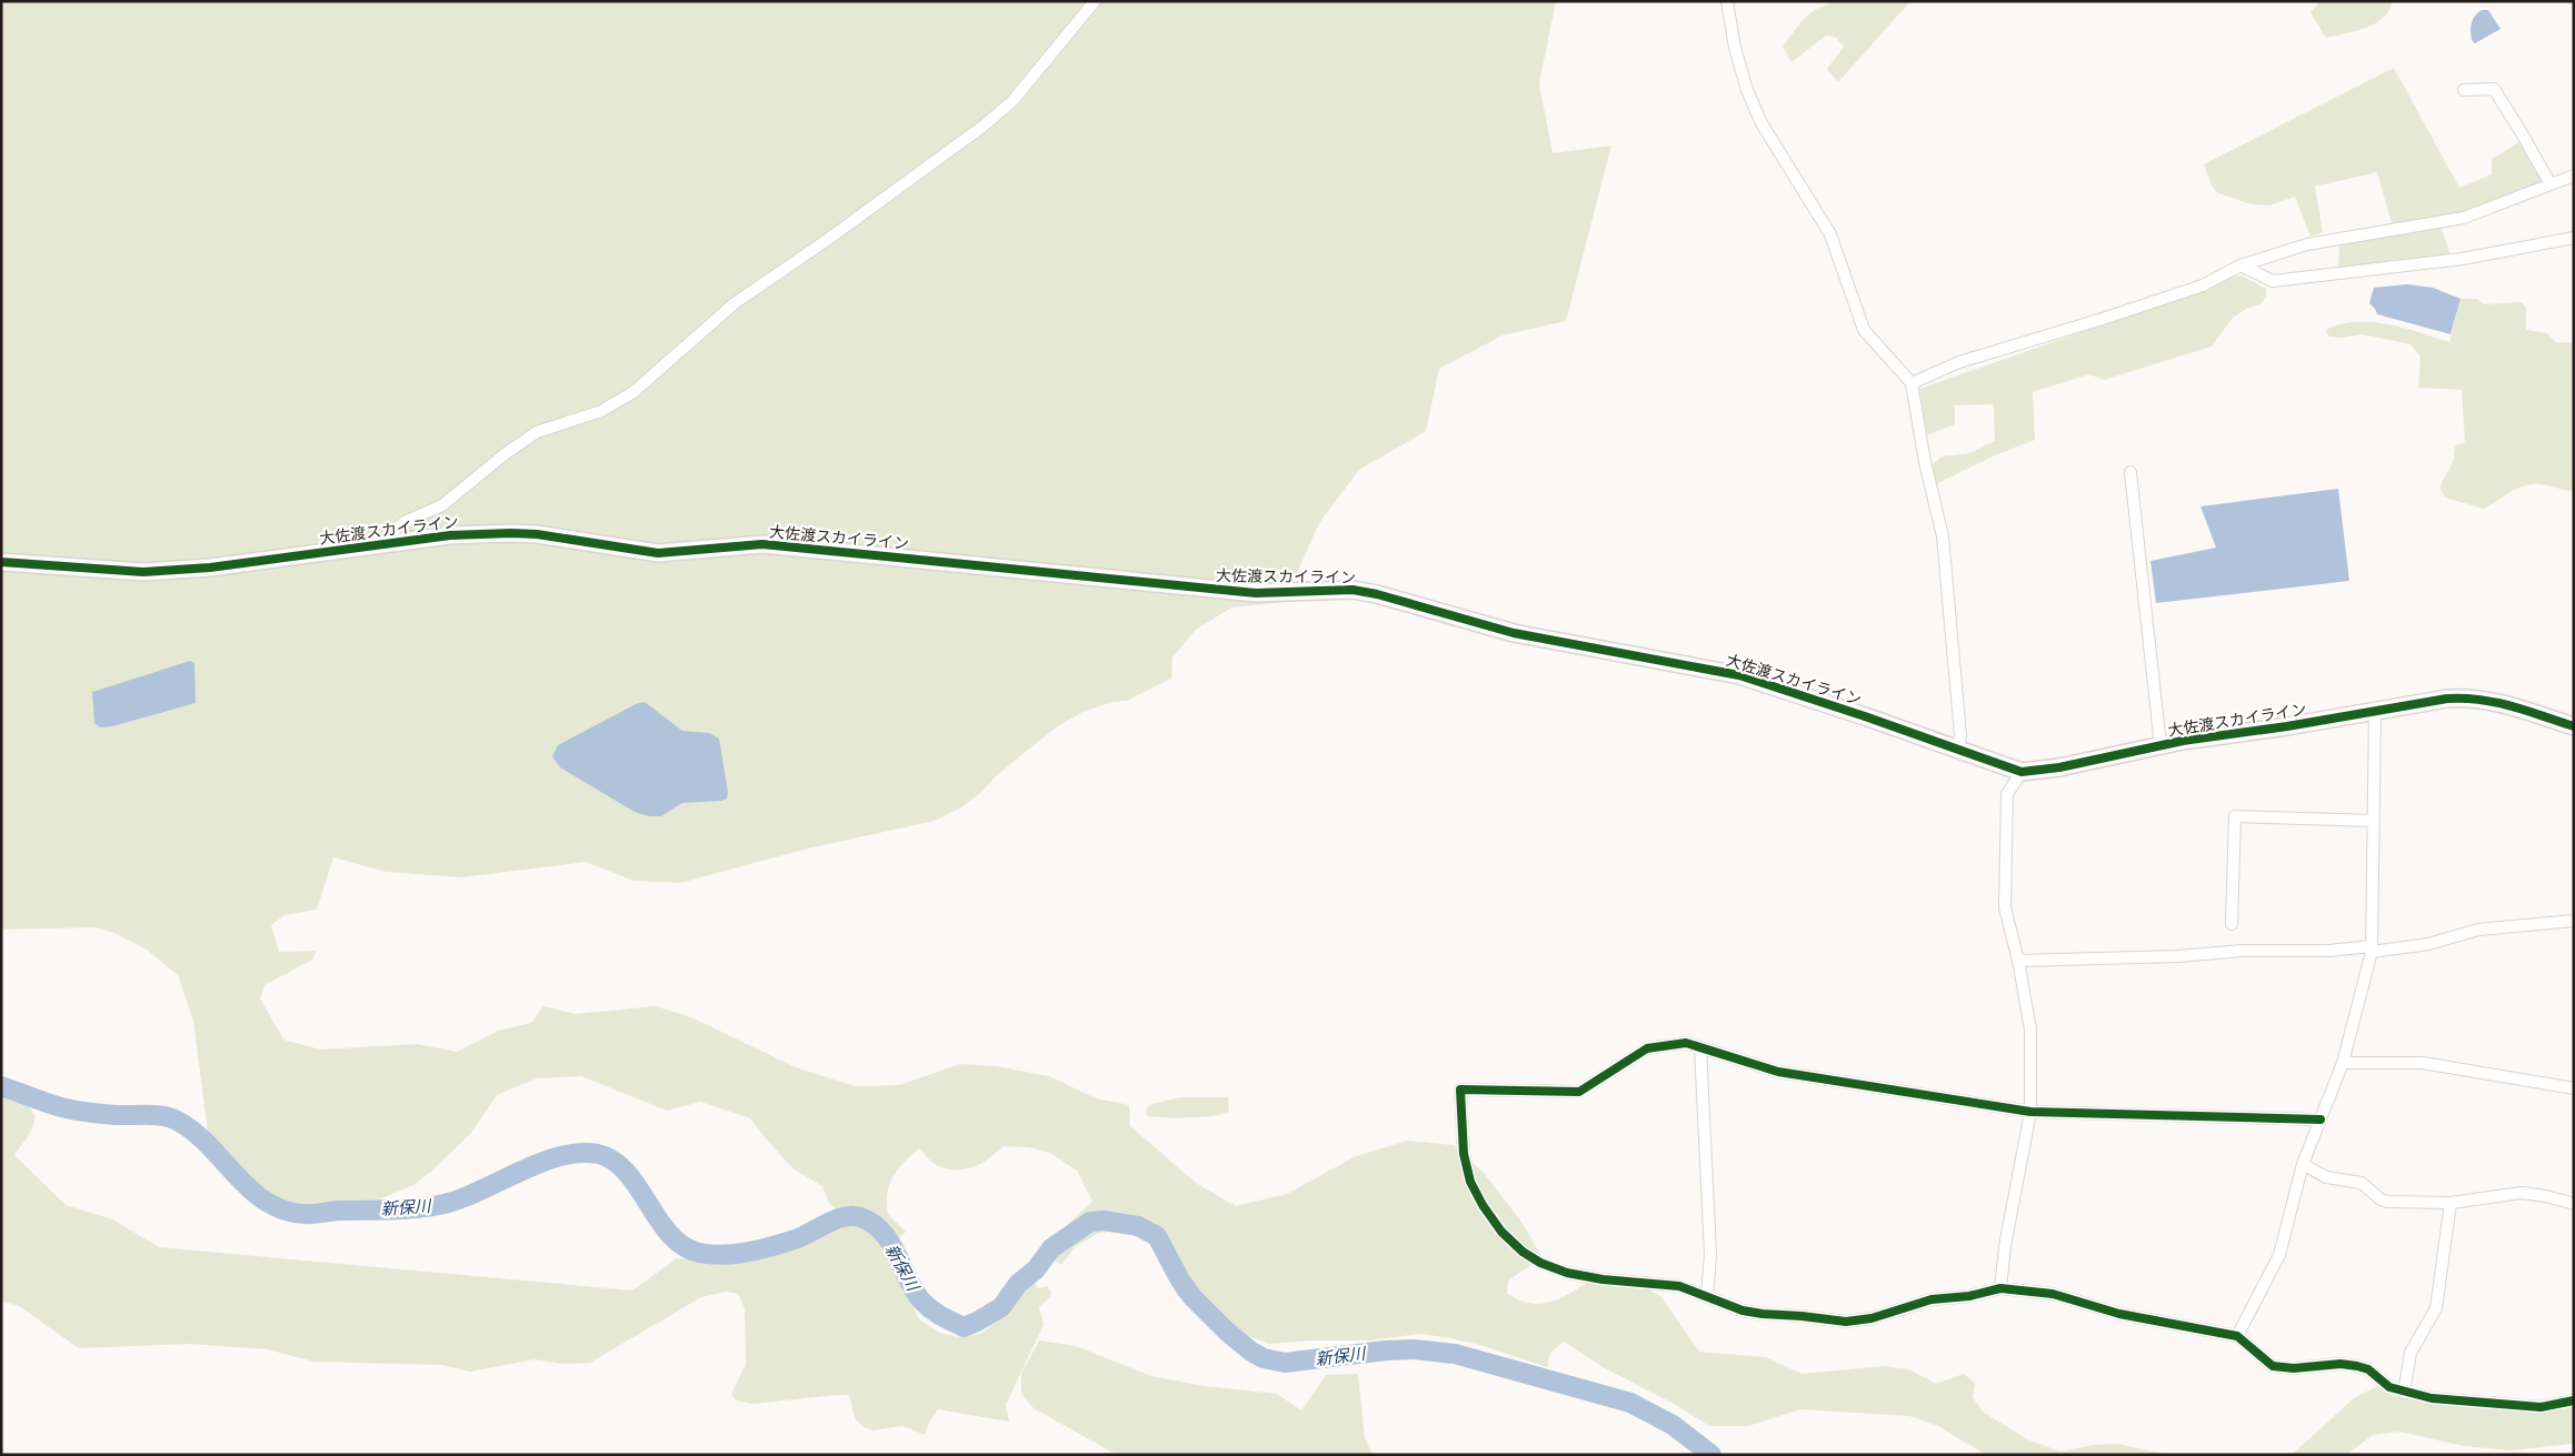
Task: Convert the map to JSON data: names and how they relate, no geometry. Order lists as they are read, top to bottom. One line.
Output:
{"streets":{"street":["大佐渡スカイライン"]},"water":["新保川"]}
